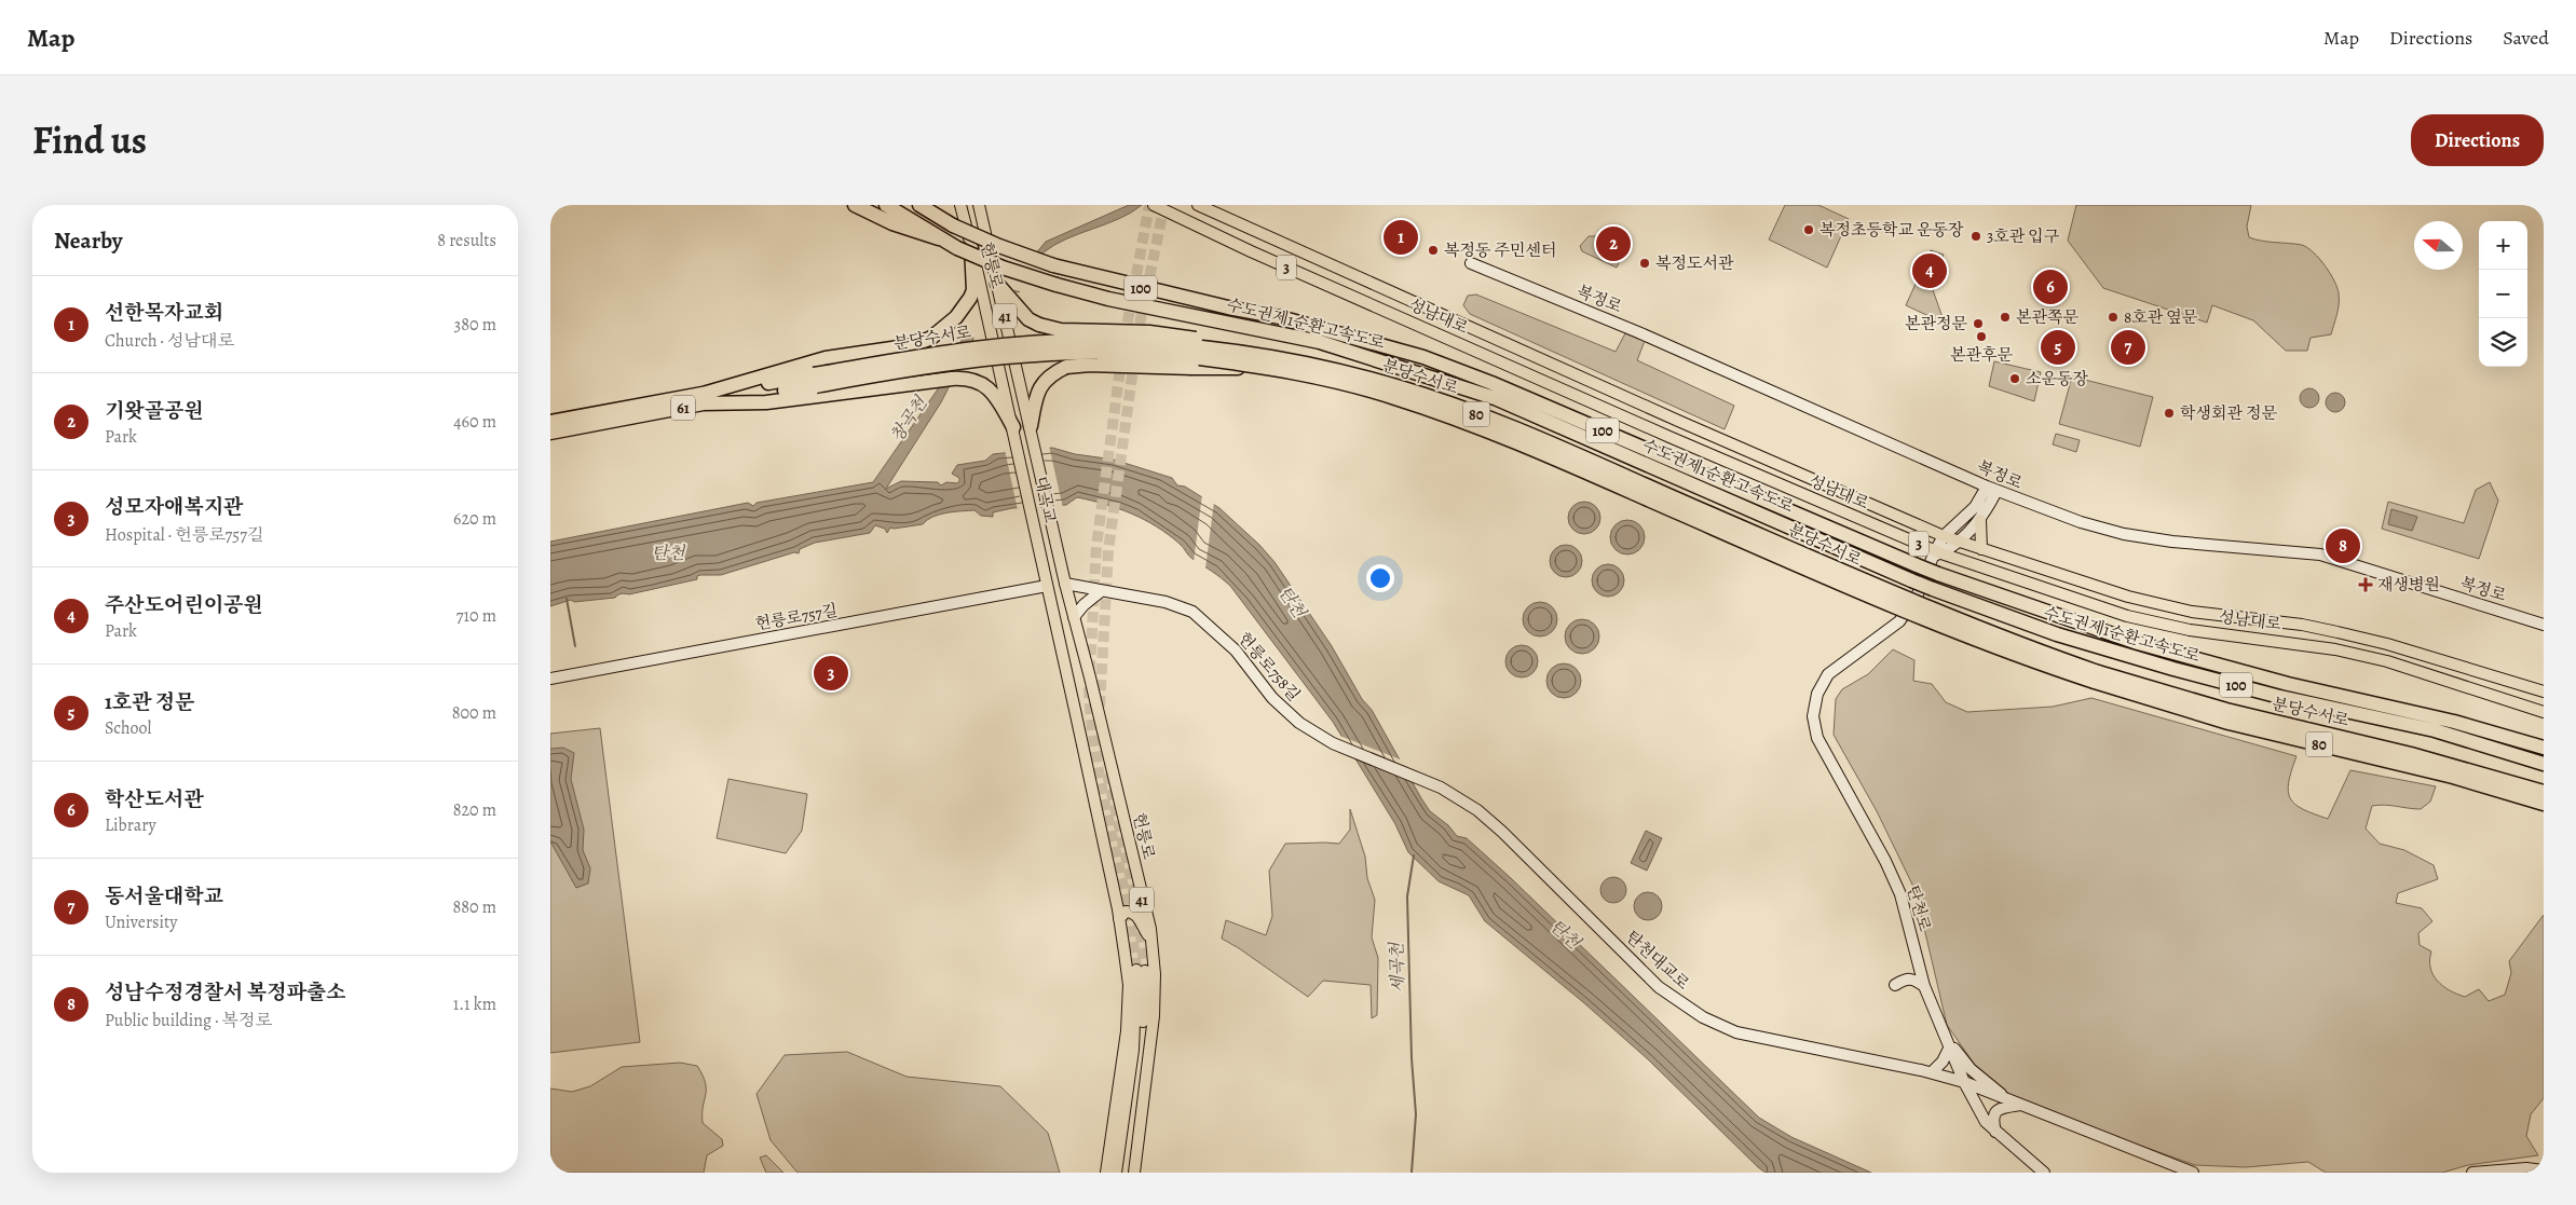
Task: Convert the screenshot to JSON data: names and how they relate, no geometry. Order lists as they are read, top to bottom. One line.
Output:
{"streets":{"highway":["100","수도권제1순환고속도로","분당수서로","61","80"],"main road":["헌릉로","3","41","성남대로","대곡교"],"street":["복정로","헌릉로757길","헌릉로758길","탄천로","탄천대교로"]},"crossings":[["헌릉로","수도권제1순환고속도로"],["헌릉로","대곡교"],["헌릉로","헌릉로758길"],["복정로","탄천로"],["41","대곡교"],["41","헌릉로757길"],["성남대로","탄천로"],["대곡교","헌릉로757길"],["대곡교","헌릉로758길"],["헌릉로758길","탄천대교로"],["탄천로","탄천대교로"]],"water":["창곡천","탄천","세곡천"],"places":{"other":["복정초등학교 운동장","3호관 입구","복정동 주민센터","복정도서관","본관쪽문","8호관 옆문","본관정문","본관후문","소운동장","학생회관 정문"],"health":["재생병원"]},"north":"left","page":{"header":"Map","nav":["Map","Directions","Saved"],"title":"Find us","buttons":"Directions","heading":["Nearby","8 results"],"pins":["1","2","4","6","5","7","8","3"],"map_buttons":["+","−"],"list":[{"mark":"1","name":"선한목자교회","note":"Church · 성남대로","value":"380 m"},{"mark":"2","name":"기왓골공원","note":"Park","value":"460 m"},{"mark":"3","name":"성모자애복지관","note":"Hospital · 헌릉로757길","value":"620 m"},{"mark":"4","name":"주산도어린이공원","note":"Park","value":"710 m"},{"mark":"5","name":"1호관 정문","note":"School","value":"800 m"},{"mark":"6","name":"학산도서관","note":"Library","value":"820 m"},{"mark":"7","name":"동서울대학교","note":"University","value":"880 m"},{"mark":"8","name":"성남수정경찰서 복정파출소","note":"Public building · 복정로","value":"1.1 km"}]}}
